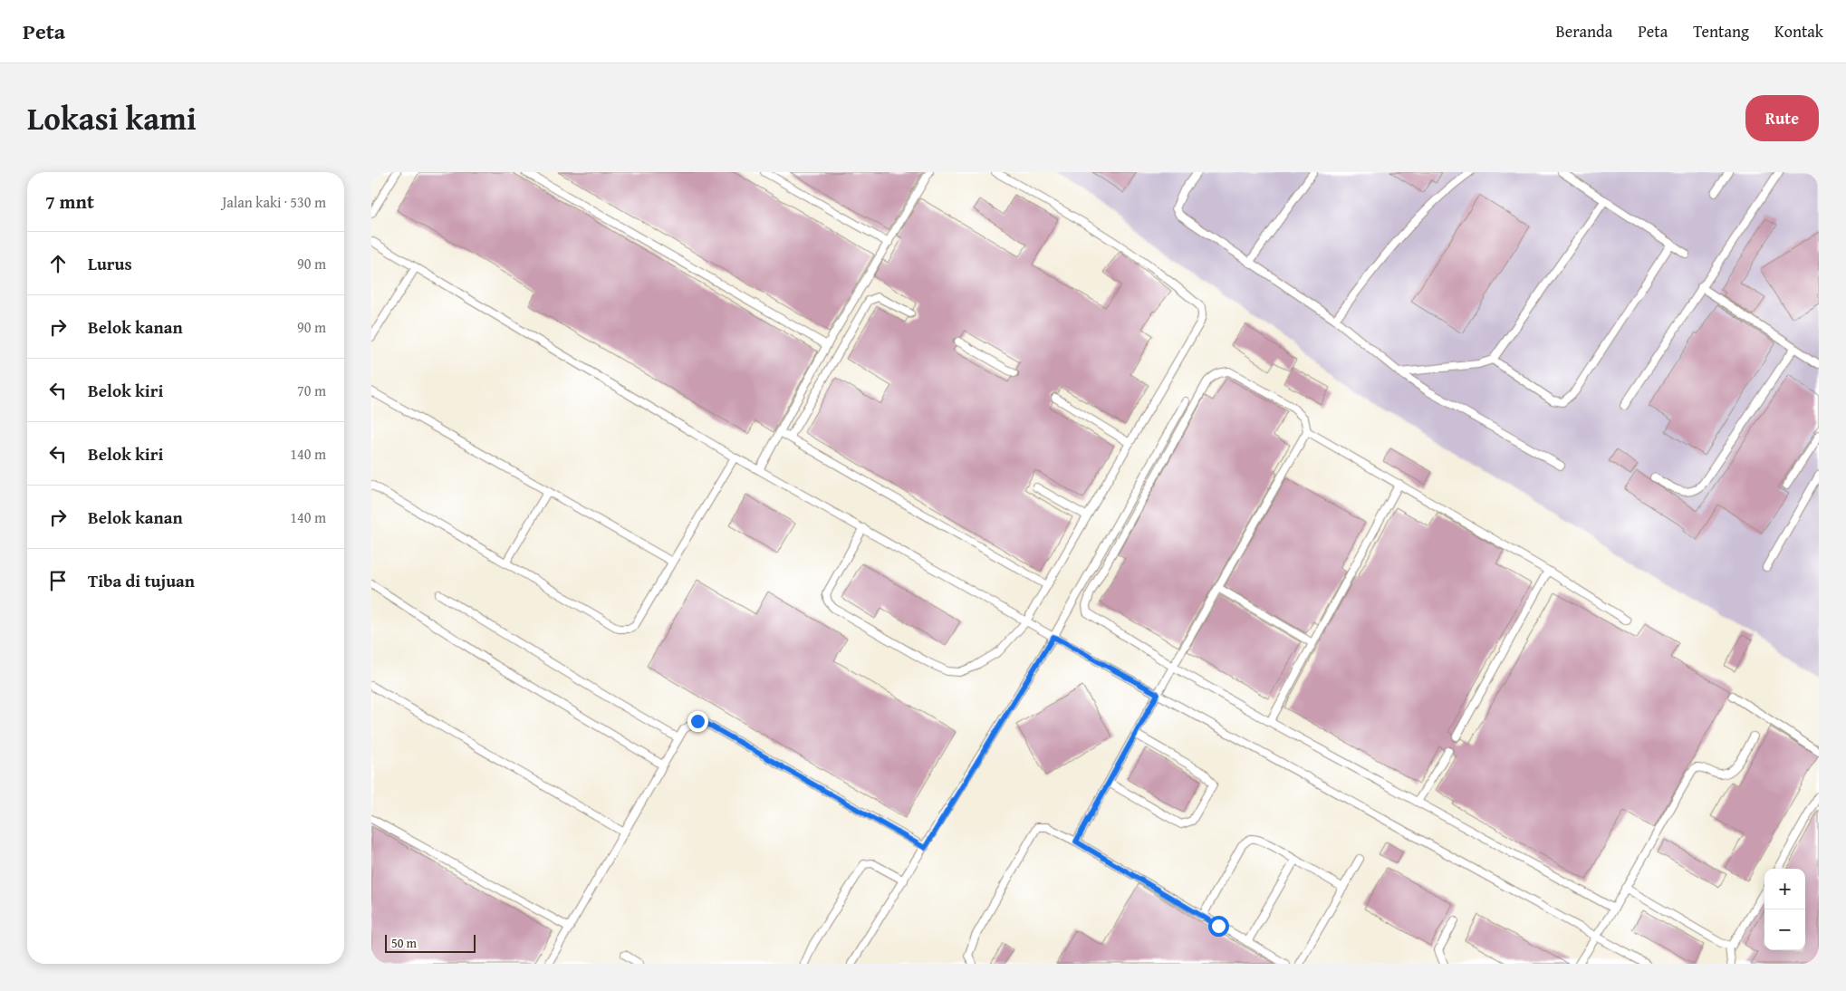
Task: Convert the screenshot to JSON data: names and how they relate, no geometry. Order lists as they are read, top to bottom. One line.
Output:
{"scale_bar":"50 m","page":{"header":"Peta","nav":["Beranda","Peta","Tentang","Kontak"],"title":"Lokasi kami","buttons":"Rute","heading":["7 mnt","Jalan kaki · 530 m"],"list":[["Lurus","90 m"],["Belok kanan","90 m"],["Belok kiri","70 m"],["Belok kiri","140 m"],["Belok kanan","140 m"],"Tiba di tujuan"],"map_buttons":["+","−"],"scale":"50 m"}}
